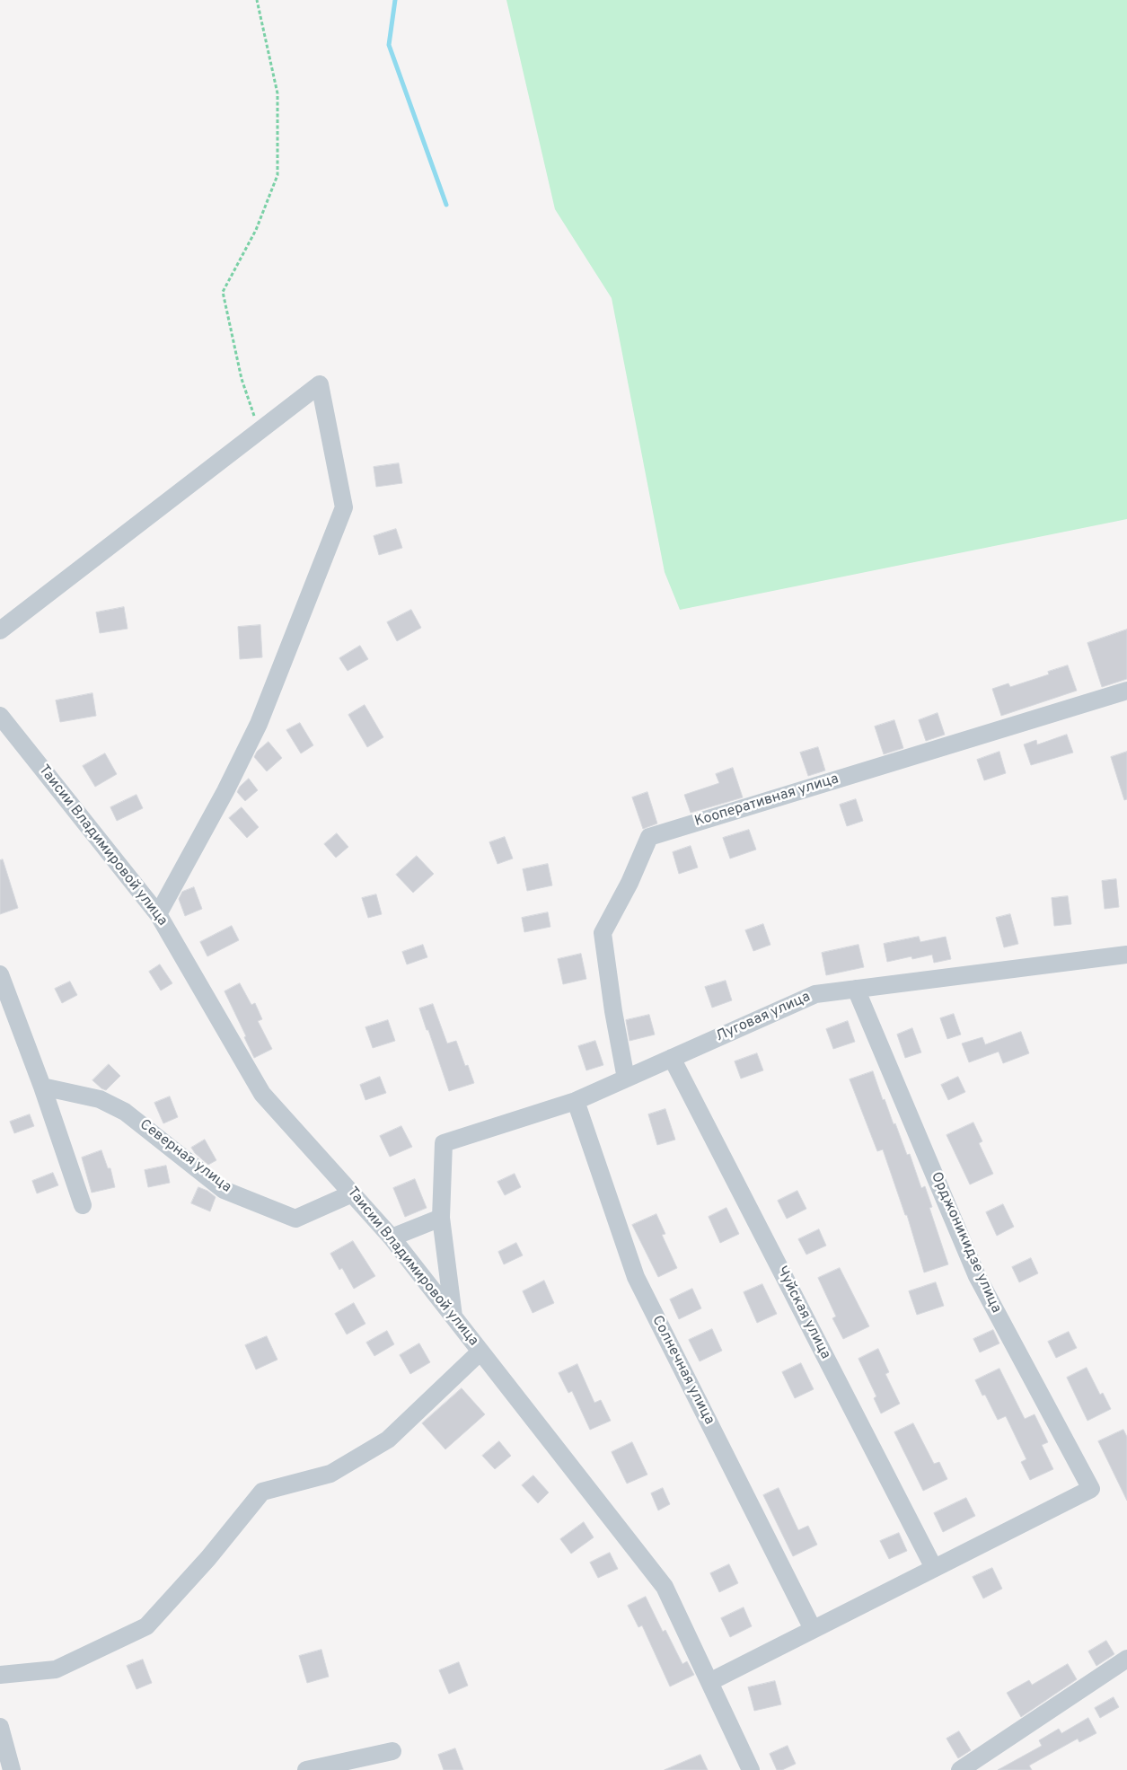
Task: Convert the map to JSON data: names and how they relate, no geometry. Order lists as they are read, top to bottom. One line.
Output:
{"streets":{"street":["Кооперативная улица","Таисии Владимировой улица","Луговая улица","Северная улица","Орджоникидзе улица","Чуйская улица","Солнечная улица"]},"crossings":[["Кооперативная улица","Луговая улица"],["Таисии Владимировой улица","Северная улица"],["Луговая улица","Орджоникидзе улица"],["Луговая улица","Чуйская улица"],["Луговая улица","Солнечная улица"],["Орджоникидзе улица","Чуйская улица"]]}
